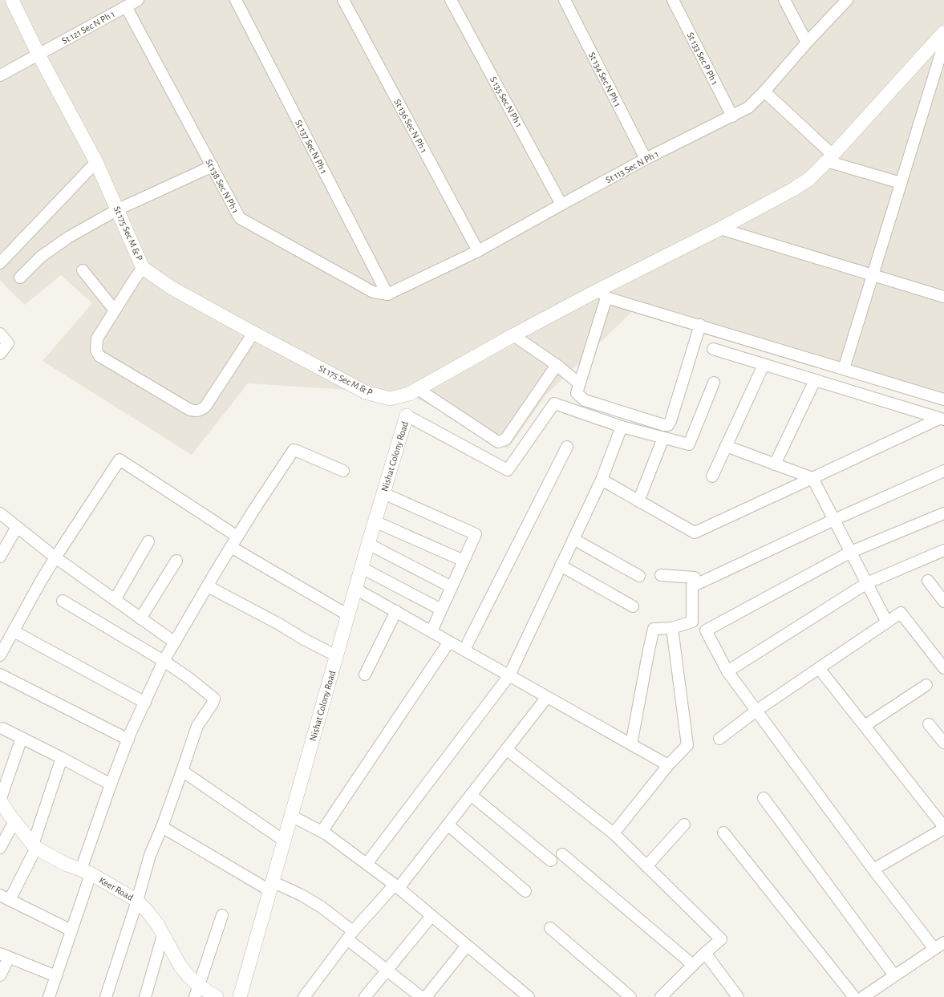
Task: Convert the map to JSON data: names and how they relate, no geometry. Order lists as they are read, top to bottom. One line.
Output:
{"streets":{"street":["St 121 Sec N Ph 1","St 133 Sec P Ph 1","St 134 Sec N Ph 1","S 135 Sec N Ph 1","St 136 Sec N Ph 1","St 137 Sec N Ph 1","St 113 Sec N Ph 1","St 138 Sec N Ph 1","St 175 Sec M & P","Nishat Colony Road","Keer Road"]},"crossings":[["St 121 Sec N Ph 1","St 138 Sec N Ph 1"],["St 121 Sec N Ph 1","St 175 Sec M & P"],["St 133 Sec P Ph 1","St 113 Sec N Ph 1"],["St 134 Sec N Ph 1","St 113 Sec N Ph 1"],["S 135 Sec N Ph 1","St 113 Sec N Ph 1"],["St 136 Sec N Ph 1","St 113 Sec N Ph 1"],["St 137 Sec N Ph 1","St 113 Sec N Ph 1"],["St 137 Sec N Ph 1","St 138 Sec N Ph 1"],["St 113 Sec N Ph 1","St 138 Sec N Ph 1"]]}
